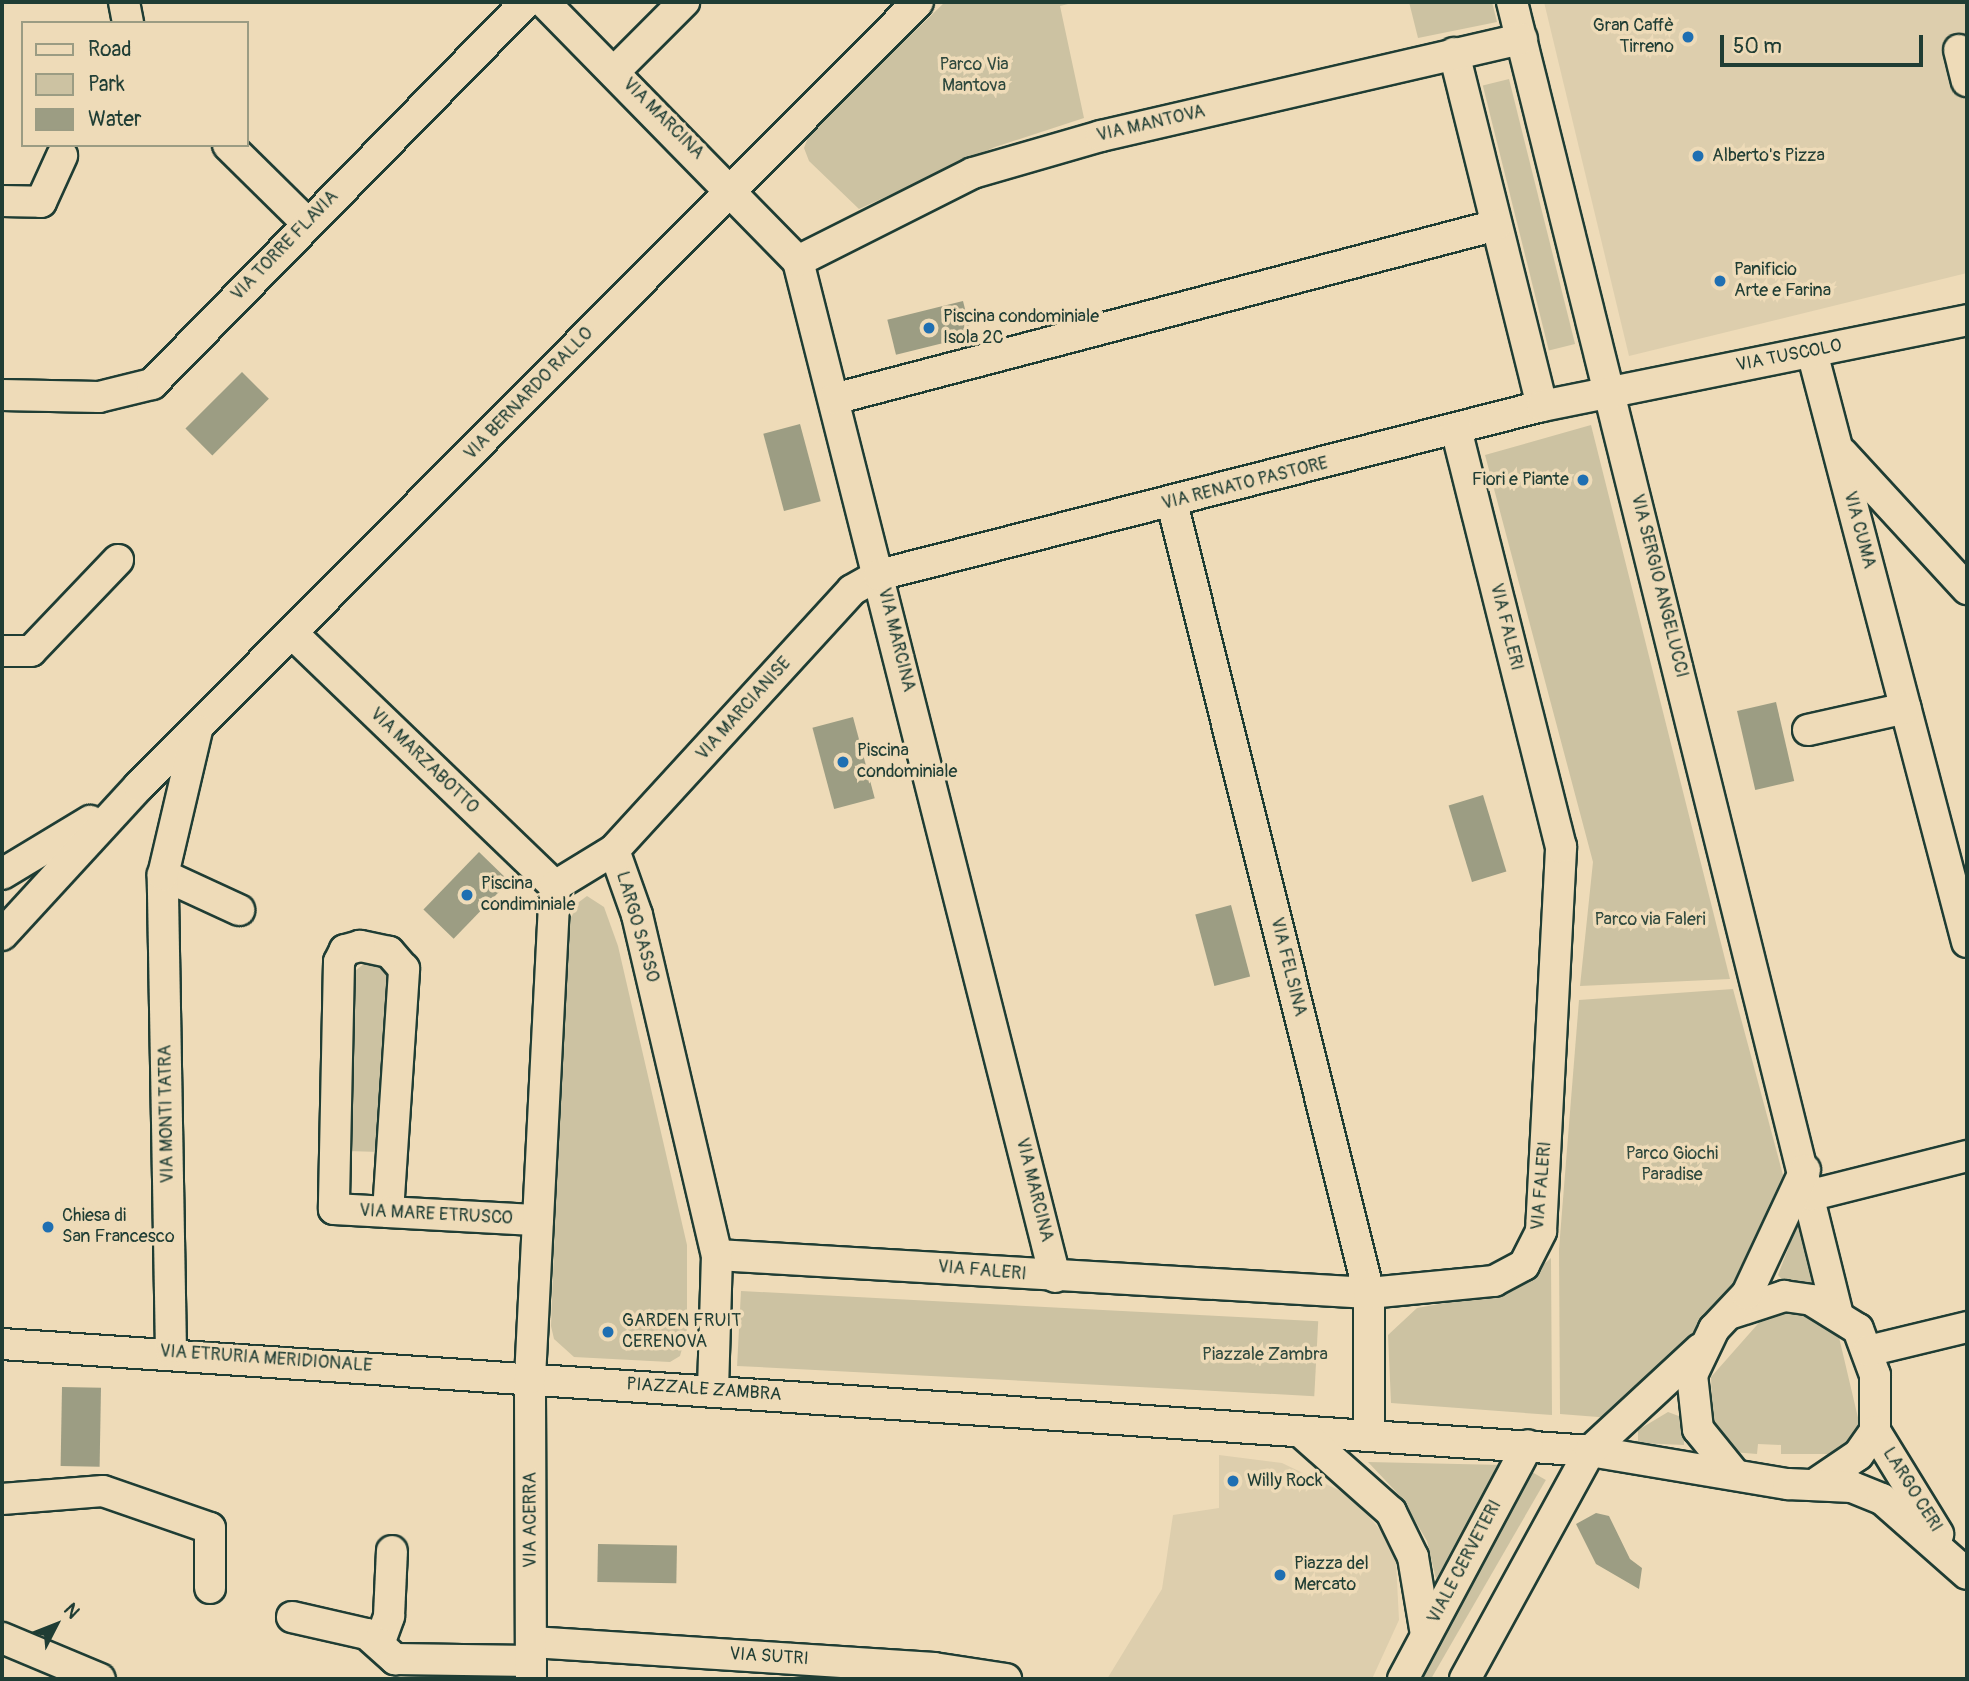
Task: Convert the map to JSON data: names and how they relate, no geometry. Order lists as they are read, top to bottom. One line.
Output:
{"streets":{"street":["VIA MARCINA","VIA MANTOVA","VIA TORRE FLAVIA","VIA TUSCOLO","VIA BERNARDO RALLO","VIA RENATO PASTORE","VIA CUMA","VIA SERGIO ANGELUCCI","VIA FALERI","VIA MARCIANISE","VIA MARZABOTTO","LARGO SASSO","VIA FELSINA","VIA MONTI TATRA","VIA MARE ETRUSCO","VIA ETRURIA MERIDIONALE","PIAZZALE ZAMBRA","LARGO CERI","VIA ACERRA","VIALE CERVETERI","VIA SUTRI"]},"crossings":[["VIA MARCINA","VIA MANTOVA"],["VIA MARCINA","VIA BERNARDO RALLO"],["VIA MARCINA","VIA RENATO PASTORE"],["VIA MARCINA","VIA FALERI"],["VIA MARCINA","VIA MARCIANISE"],["VIA MANTOVA","VIA SERGIO ANGELUCCI"],["VIA TUSCOLO","VIA RENATO PASTORE"],["VIA TUSCOLO","VIA CUMA"],["VIA TUSCOLO","VIA SERGIO ANGELUCCI"],["VIA BERNARDO RALLO","VIA MARZABOTTO"],["VIA BERNARDO RALLO","VIA MONTI TATRA"],["VIA RENATO PASTORE","VIA SERGIO ANGELUCCI"],["VIA RENATO PASTORE","VIA FALERI"],["VIA RENATO PASTORE","VIA MARCIANISE"],["VIA RENATO PASTORE","VIA FELSINA"],["VIA FALERI","LARGO SASSO"],["VIA FALERI","VIA FELSINA"],["VIA MARCIANISE","LARGO SASSO"],["VIA MARZABOTTO","LARGO SASSO"],["LARGO SASSO","PIAZZALE ZAMBRA"],["VIA FELSINA","PIAZZALE ZAMBRA"],["VIA MONTI TATRA","VIA ETRURIA MERIDIONALE"],["VIA ETRURIA MERIDIONALE","PIAZZALE ZAMBRA"],["VIA ETRURIA MERIDIONALE","VIA ACERRA"],["PIAZZALE ZAMBRA","LARGO CERI"],["PIAZZALE ZAMBRA","VIA ACERRA"],["PIAZZALE ZAMBRA","VIALE CERVETERI"],["VIA ACERRA","VIA SUTRI"]],"parks":["Parco Via Mantova","Parco via Faleri","Parco Giochi Paradise","Piazzale Zambra"],"places":["Gran Caffè Tirreno","Alberto's Pizza","Panificio Arte e Farina","Piscina condominiale Isola 2C","Fiori e Piante","Piscina condominiale","Piscina condiminiale","Chiesa di San Francesco","GARDEN FRUIT CERENOVA","Willy Rock","Piazza del Mercato"],"legend":["Road","Park","Water"],"scale_bar":"50 m","north":"top right"}
